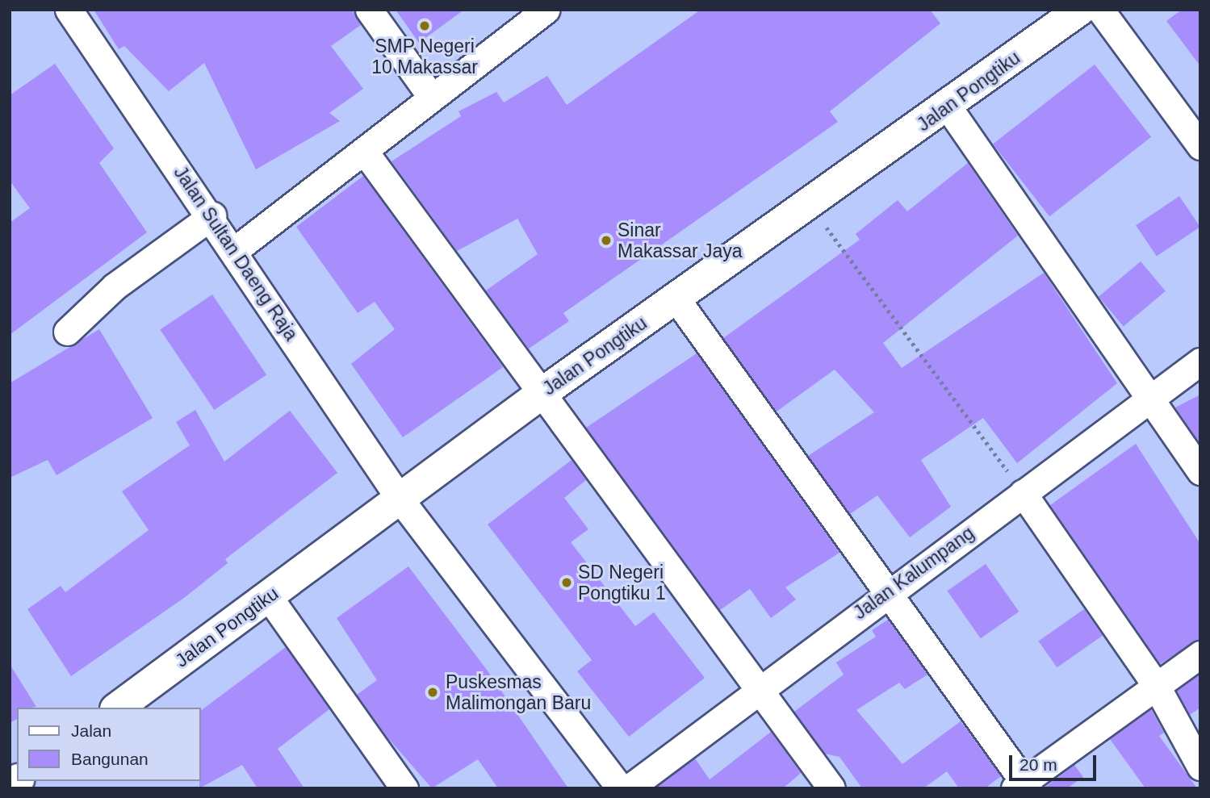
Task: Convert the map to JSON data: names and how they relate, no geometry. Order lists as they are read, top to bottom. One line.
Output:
{"streets":{"street":["Jalan Pongtiku","Jalan Sultan Daeng Raja","Jalan Kalumpang"]},"crossings":[["Jalan Pongtiku","Jalan Sultan Daeng Raja"]],"places":["SMP Negeri 10 Makassar","Sinar Makassar Jaya","SD Negeri Pongtiku 1","Puskesmas Malimongan Baru"],"legend":["Jalan","Bangunan"],"scale_bar":"20 m"}
